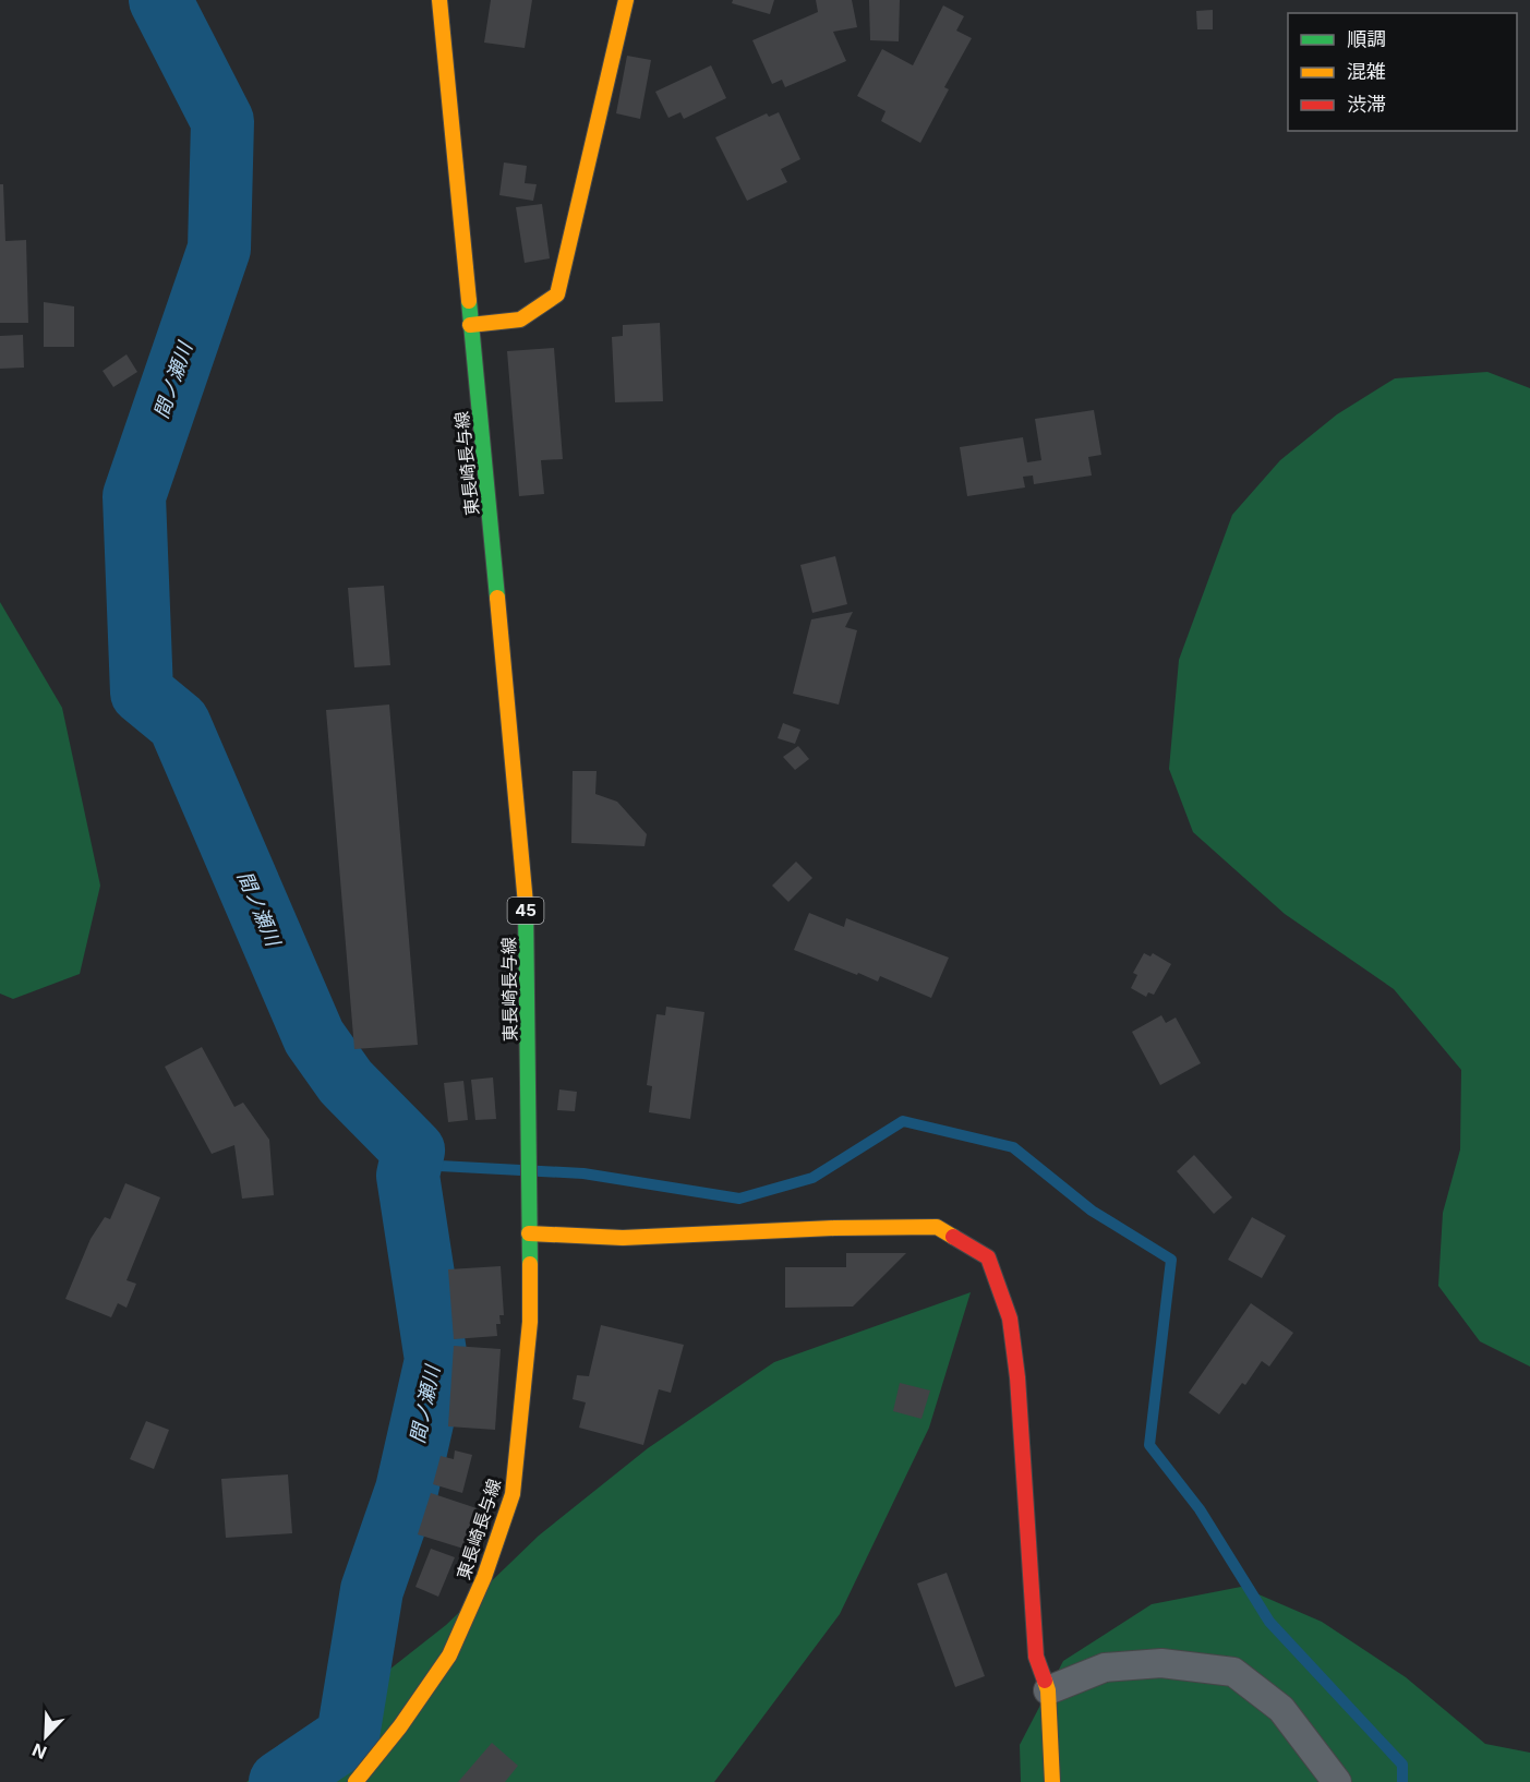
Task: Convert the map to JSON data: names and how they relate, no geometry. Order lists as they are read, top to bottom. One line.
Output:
{"streets":{"main road":["東長崎長与線","45"]},"water":["間ノ瀬川"],"legend":["順調","混雑","渋滞"],"north":"bottom left"}
